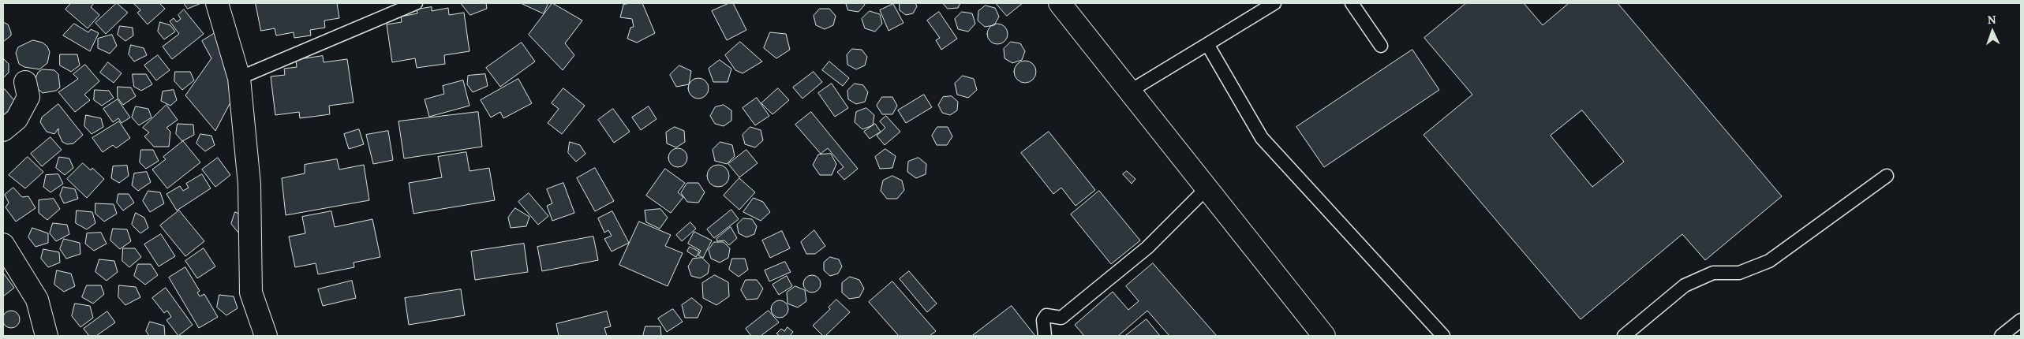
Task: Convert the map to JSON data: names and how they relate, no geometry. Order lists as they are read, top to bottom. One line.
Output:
{"north":"top"}
